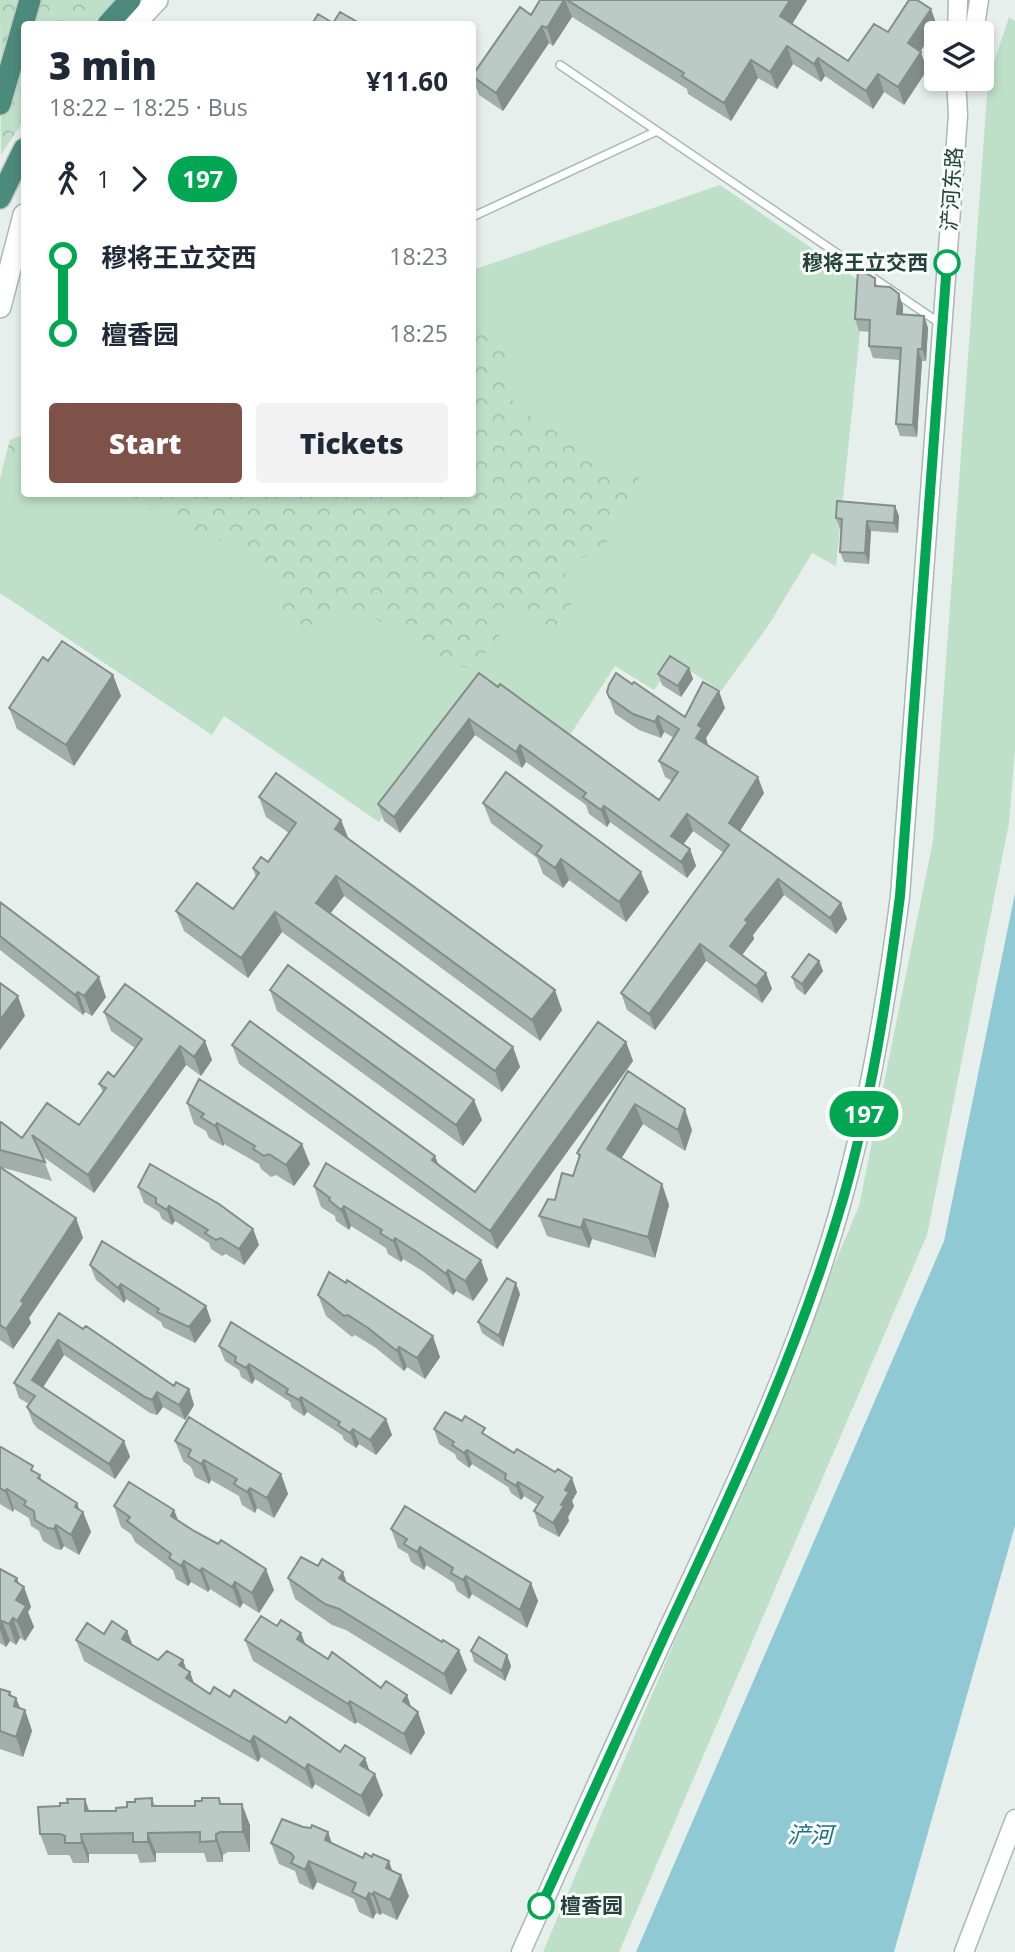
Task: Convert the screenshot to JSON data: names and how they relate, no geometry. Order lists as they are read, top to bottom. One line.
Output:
{"streets":{"street":["浐河东路"]},"water":["浐河"],"places":["穆将王立交西","檀香园"],"lines":["bus line 197"],"page":{"on_map":"197","heading":["3 min","18:22 – 18:25 · Bus","¥11.60"],"legs":["1","197"],"list":[{"name":"穆将王立交西","value":"18:23"},{"name":"檀香园","value":"18:25"}],"buttons":["Start","Tickets"]}}
